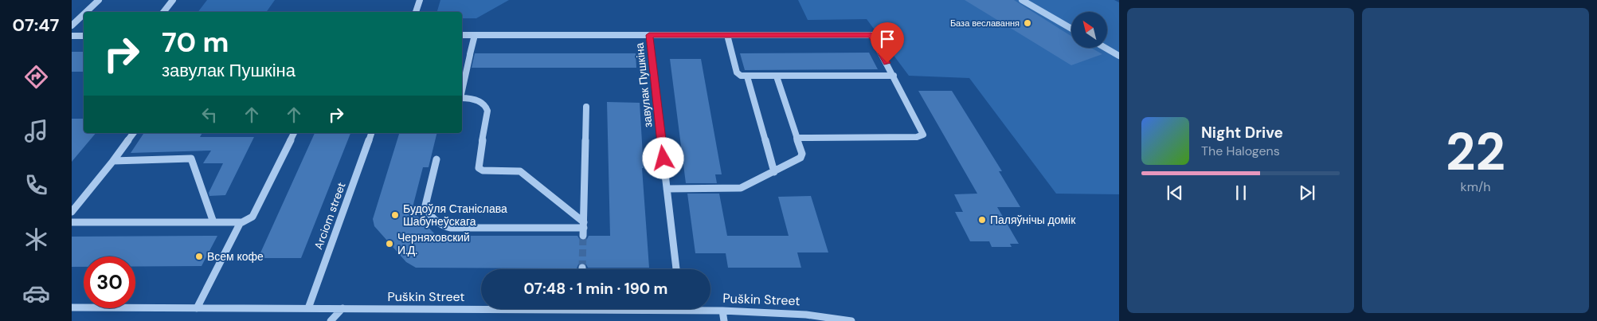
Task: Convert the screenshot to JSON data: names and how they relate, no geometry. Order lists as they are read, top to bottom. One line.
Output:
{"streets":{"street":["завулак Пушкіна","Arciom street","Puškin Street"]},"crossings":[["Arciom street","Puškin Street"]],"places":["База веславання","Будоўля Станіслава Шабунеўскага","Паляўнічы домік","Черняховский И.Д.","Всем кофе"],"north":"top left","page":{"tabs":"07:47","tile":["22","km/h"],"turn":["70 m","завулак Пушкіна"],"song":["Night Drive","The Halogens"],"limit":"30","trip":"07:48 · 1 min · 190 m"}}
